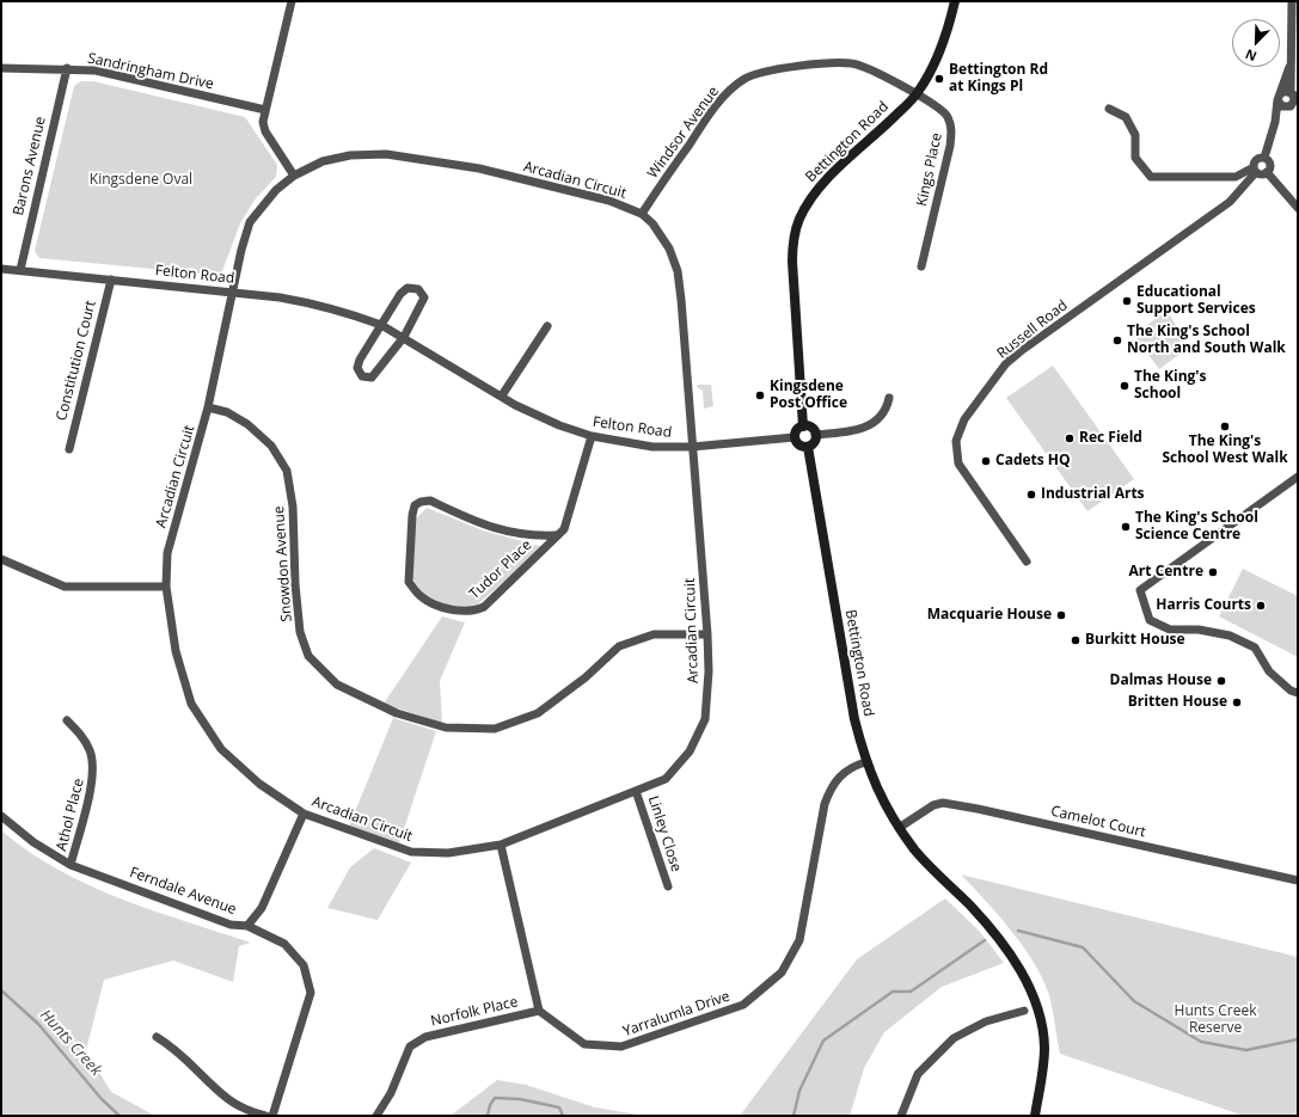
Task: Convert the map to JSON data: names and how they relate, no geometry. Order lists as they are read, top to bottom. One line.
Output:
{"streets":{"main road":["Bettington Road"],"street":["Sandringham Drive","Windsor Avenue","Barons Avenue","Kings Place","Arcadian Circuit","Felton Road","Russell Road","Constitution Court","Snowdon Avenue","Tudor Place","Athol Place","Camelot Court","Linley Close","Ferndale Avenue","Norfolk Place","Yarralumla Drive"]},"crossings":[["Sandringham Drive","Barons Avenue"],["Windsor Avenue","Bettington Road"],["Windsor Avenue","Kings Place"],["Windsor Avenue","Arcadian Circuit"],["Bettington Road","Kings Place"],["Bettington Road","Felton Road"],["Bettington Road","Camelot Court"],["Bettington Road","Yarralumla Drive"],["Barons Avenue","Felton Road"],["Arcadian Circuit","Felton Road"],["Arcadian Circuit","Snowdon Avenue"],["Arcadian Circuit","Linley Close"],["Arcadian Circuit","Ferndale Avenue"],["Felton Road","Constitution Court"],["Felton Road","Tudor Place"],["Athol Place","Ferndale Avenue"],["Norfolk Place","Yarralumla Drive"]],"water":["Hunts Creek"],"parks":["Kingsdene Oval","Hunts Creek Reserve"],"places":["Bettington Rd at Kings Pl","Educational Support Services","The King's School North and South Walk","The King's School","Kingsdene Post Office","The King's School West Walk","Rec Field","Cadets HQ","Industrial Arts","The King's School Science Centre","Art Centre","Harris Courts","Macquarie House","Burkitt House","Dalmas House","Britten House"],"north":"bottom left"}
